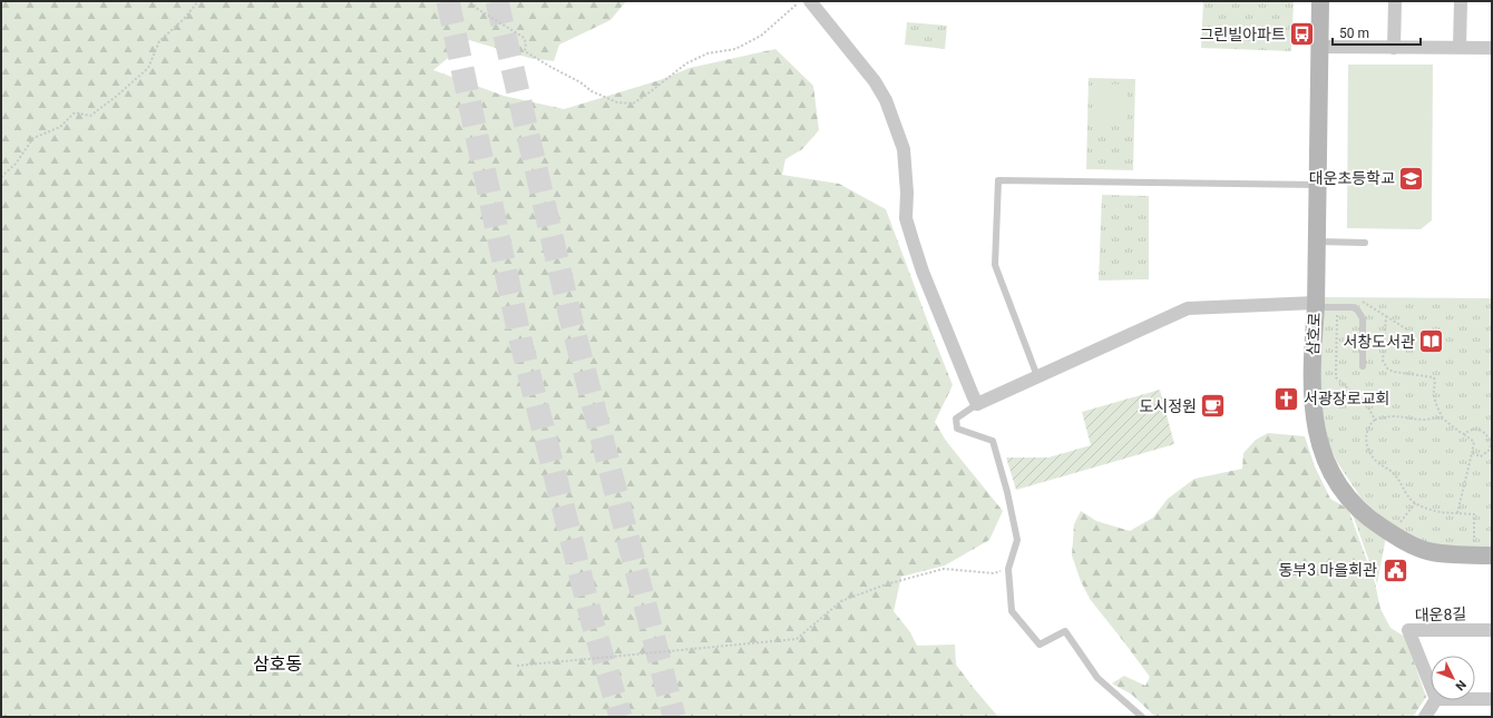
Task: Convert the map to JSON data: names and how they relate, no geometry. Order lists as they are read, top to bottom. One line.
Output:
{"streets":{"street":["삼호로","대운8길"]},"districts":["삼호동"],"places":{"bus stop":["그린빌아파트"],"school or university":["대운초등학교"],"library":["서창도서관"],"church":["서광장로교회"],"cafe":["도시정원"],"public building":["동부3 마을회관"]},"scale_bar":"50 m","north":"bottom right"}
